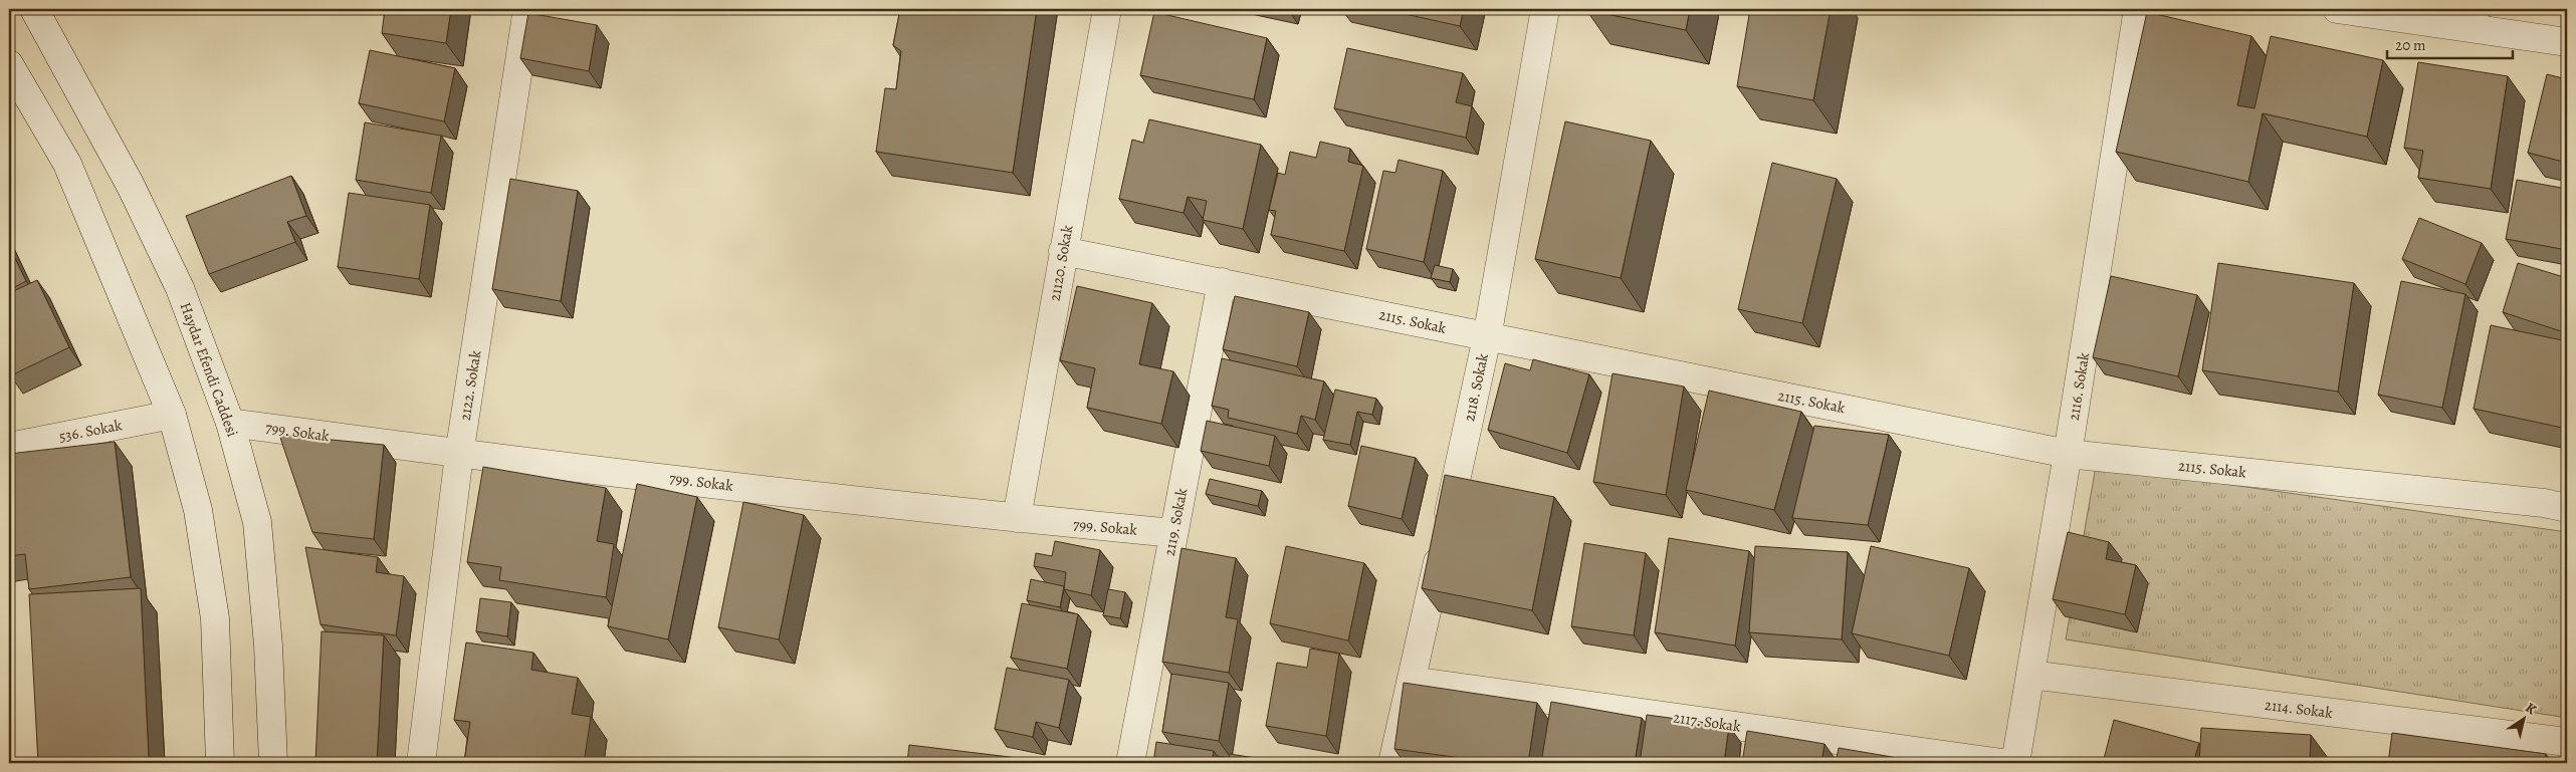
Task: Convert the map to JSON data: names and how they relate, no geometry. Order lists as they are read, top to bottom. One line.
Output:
{"streets":{"street":["21120. Sokak","2115. Sokak","Haydar Efendi Caddesi","2122. Sokak","2116. Sokak","2118. Sokak","536. Sokak","799. Sokak","2119. Sokak","2114. Sokak","2117. Sokak"]},"crossings":[["21120. Sokak","2115. Sokak"],["21120. Sokak","799. Sokak"],["2115. Sokak","2116. Sokak"],["2115. Sokak","2118. Sokak"],["2115. Sokak","2119. Sokak"],["Haydar Efendi Caddesi","799. Sokak"],["2122. Sokak","799. Sokak"],["2116. Sokak","2114. Sokak"],["2118. Sokak","2117. Sokak"],["799. Sokak","2119. Sokak"]],"scale_bar":"20 m","north":"top right"}
